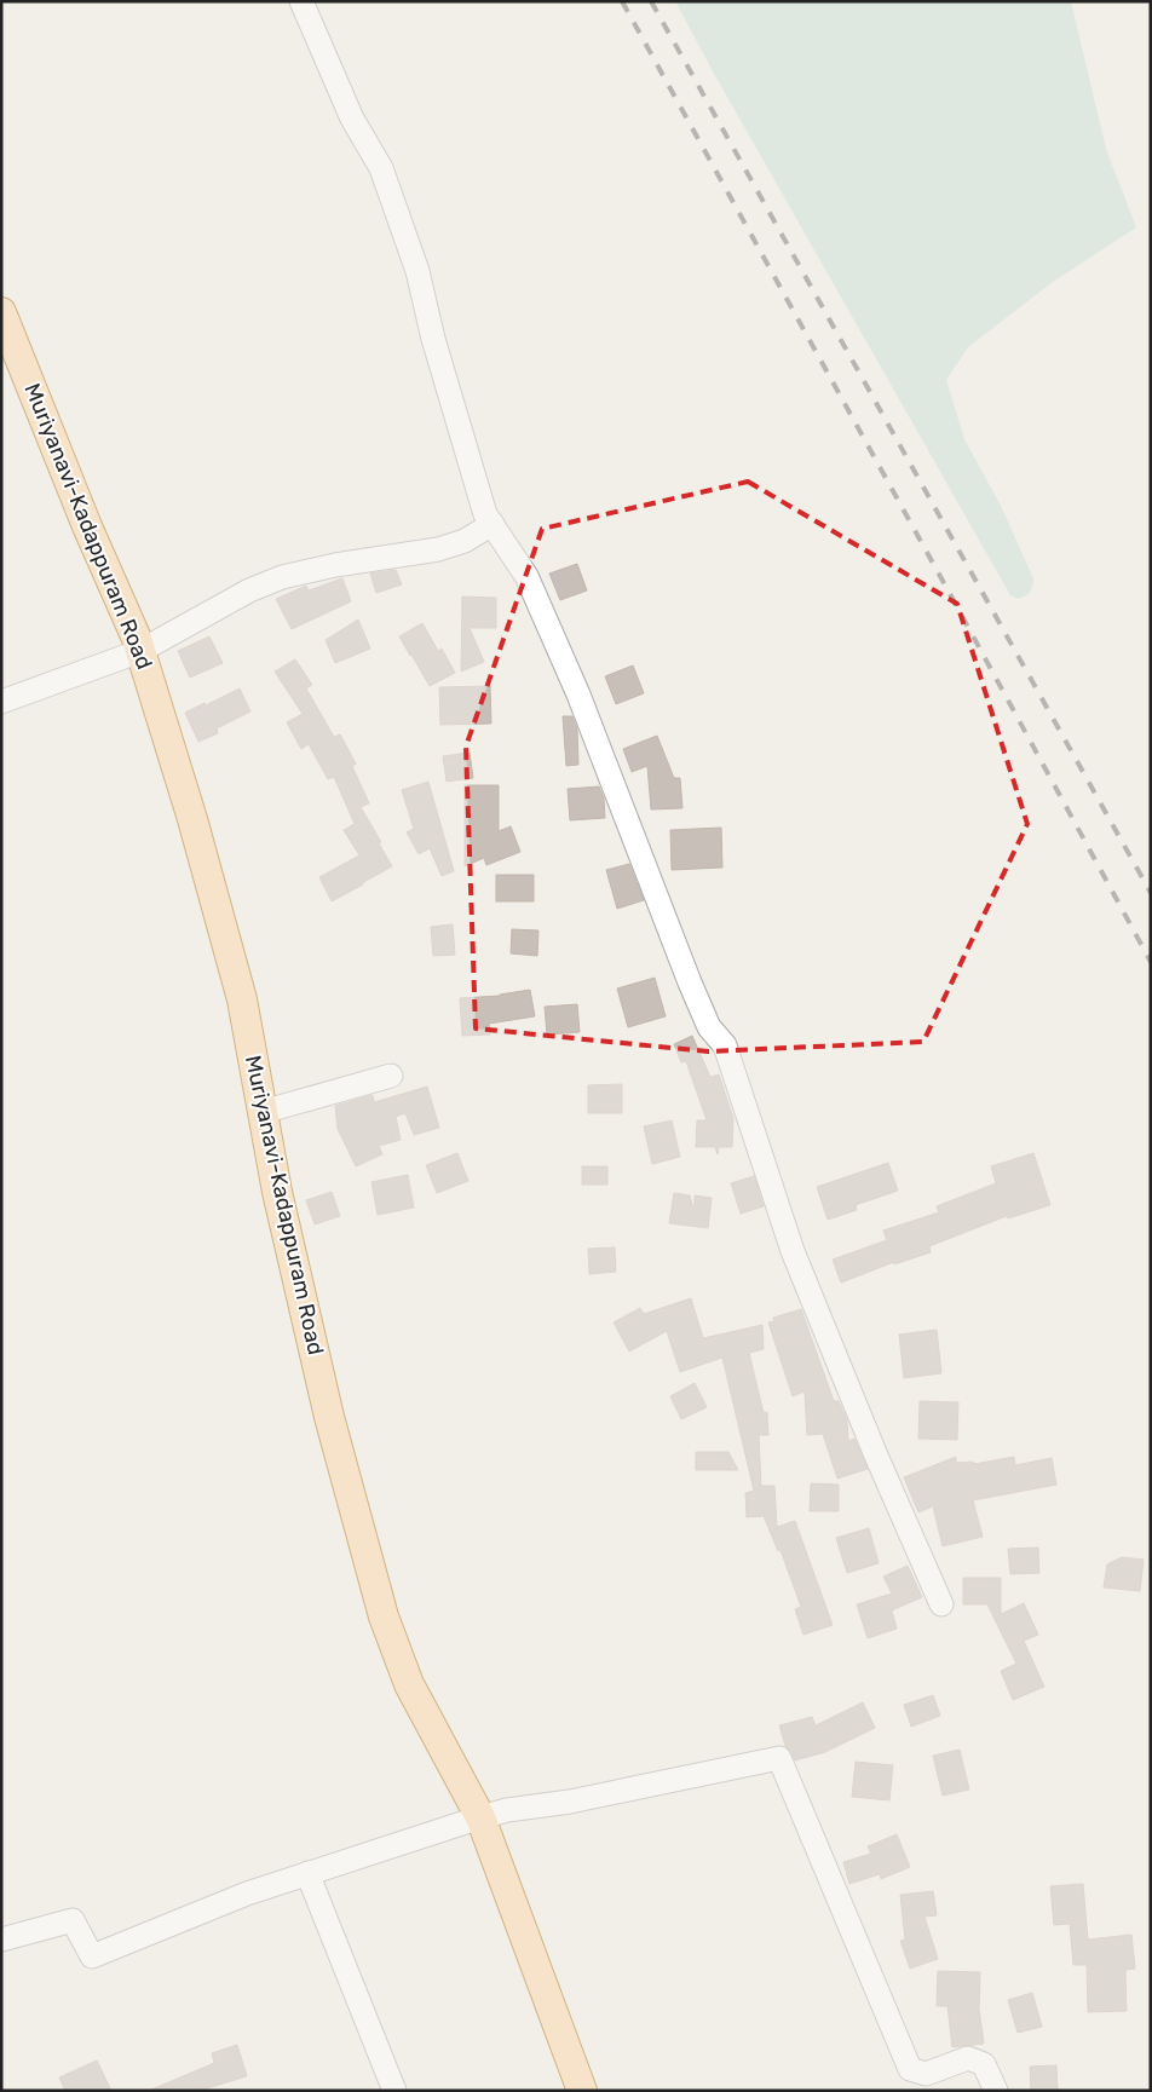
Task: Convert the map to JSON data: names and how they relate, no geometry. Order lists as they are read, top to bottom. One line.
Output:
{"streets":{"main road":["Muriyanavi-Kadappuram Road"]}}
